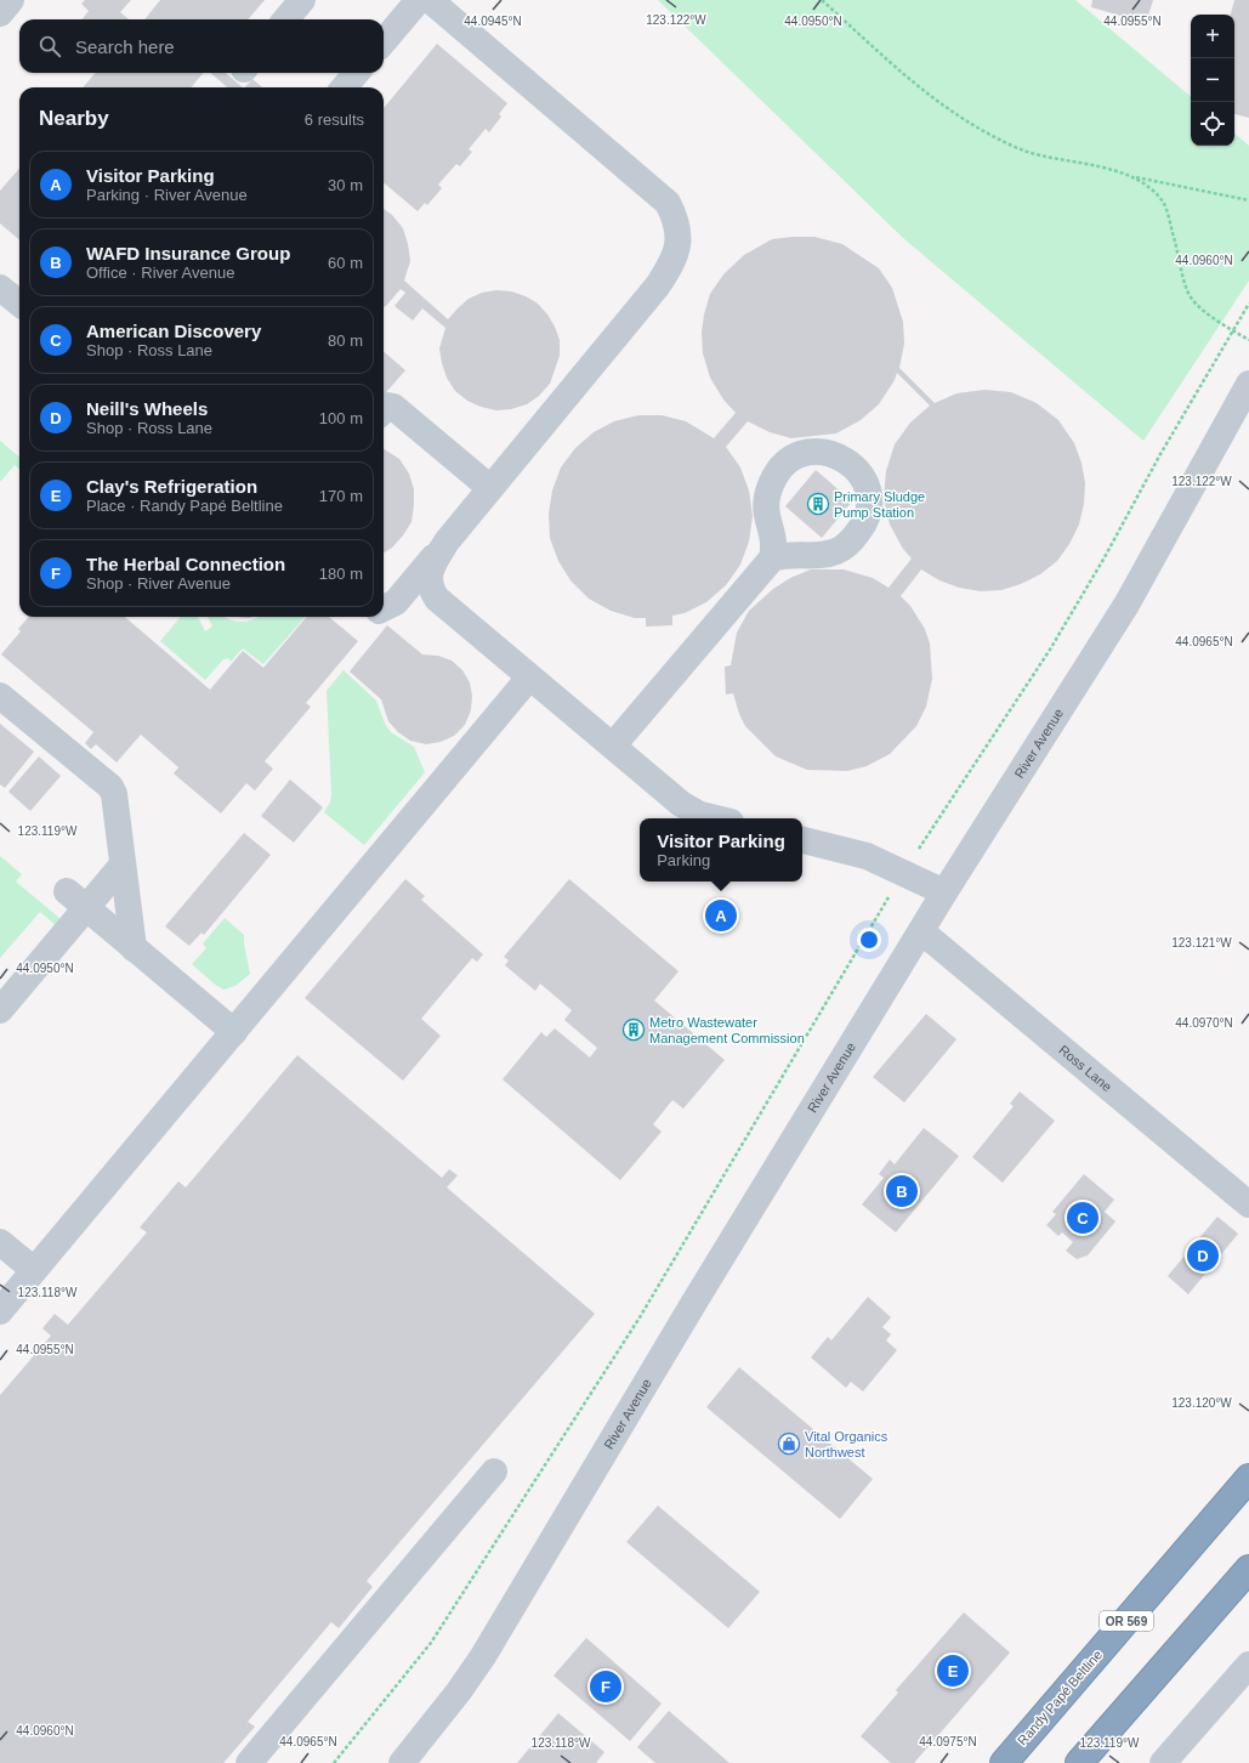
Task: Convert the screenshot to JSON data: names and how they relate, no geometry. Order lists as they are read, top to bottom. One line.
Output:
{"streets":{"highway":["OR 569","Randy Papé Beltline"],"street":["River Avenue","Ross Lane"]},"crossings":[["River Avenue","Ross Lane"]],"places":{"building":["Primary Sludge Pump Station","Metro Wastewater Management Commission"],"shop":["Vital Organics Northwest"]},"page":{"map_buttons":["+","−"],"search":"Search here","heading":["Nearby","6 results"],"list":[{"mark":"A","name":"Visitor Parking","note":"Parking · River Avenue","value":"30 m"},{"mark":"B","name":"WAFD Insurance Group","note":"Office · River Avenue","value":"60 m"},{"mark":"C","name":"American Discovery","note":"Shop · Ross Lane","value":"80 m"},{"mark":"D","name":"Neill's Wheels","note":"Shop · Ross Lane","value":"100 m"},{"mark":"E","name":"Clay's Refrigeration","note":"Place · Randy Papé Beltline","value":"170 m"},{"mark":"F","name":"The Herbal Connection","note":"Shop · River Avenue","value":"180 m"}],"popup":["Visitor Parking","Parking"],"pins":["A","B","C","D","E","F"]},"coordinates":["123.122°W","44.0945°N","44.0950°N","44.0955°N","44.0960°N","44.0965°N","123.119°W","123.121°W","44.0970°N","123.118°W","123.120°W","44.0975°N"]}
